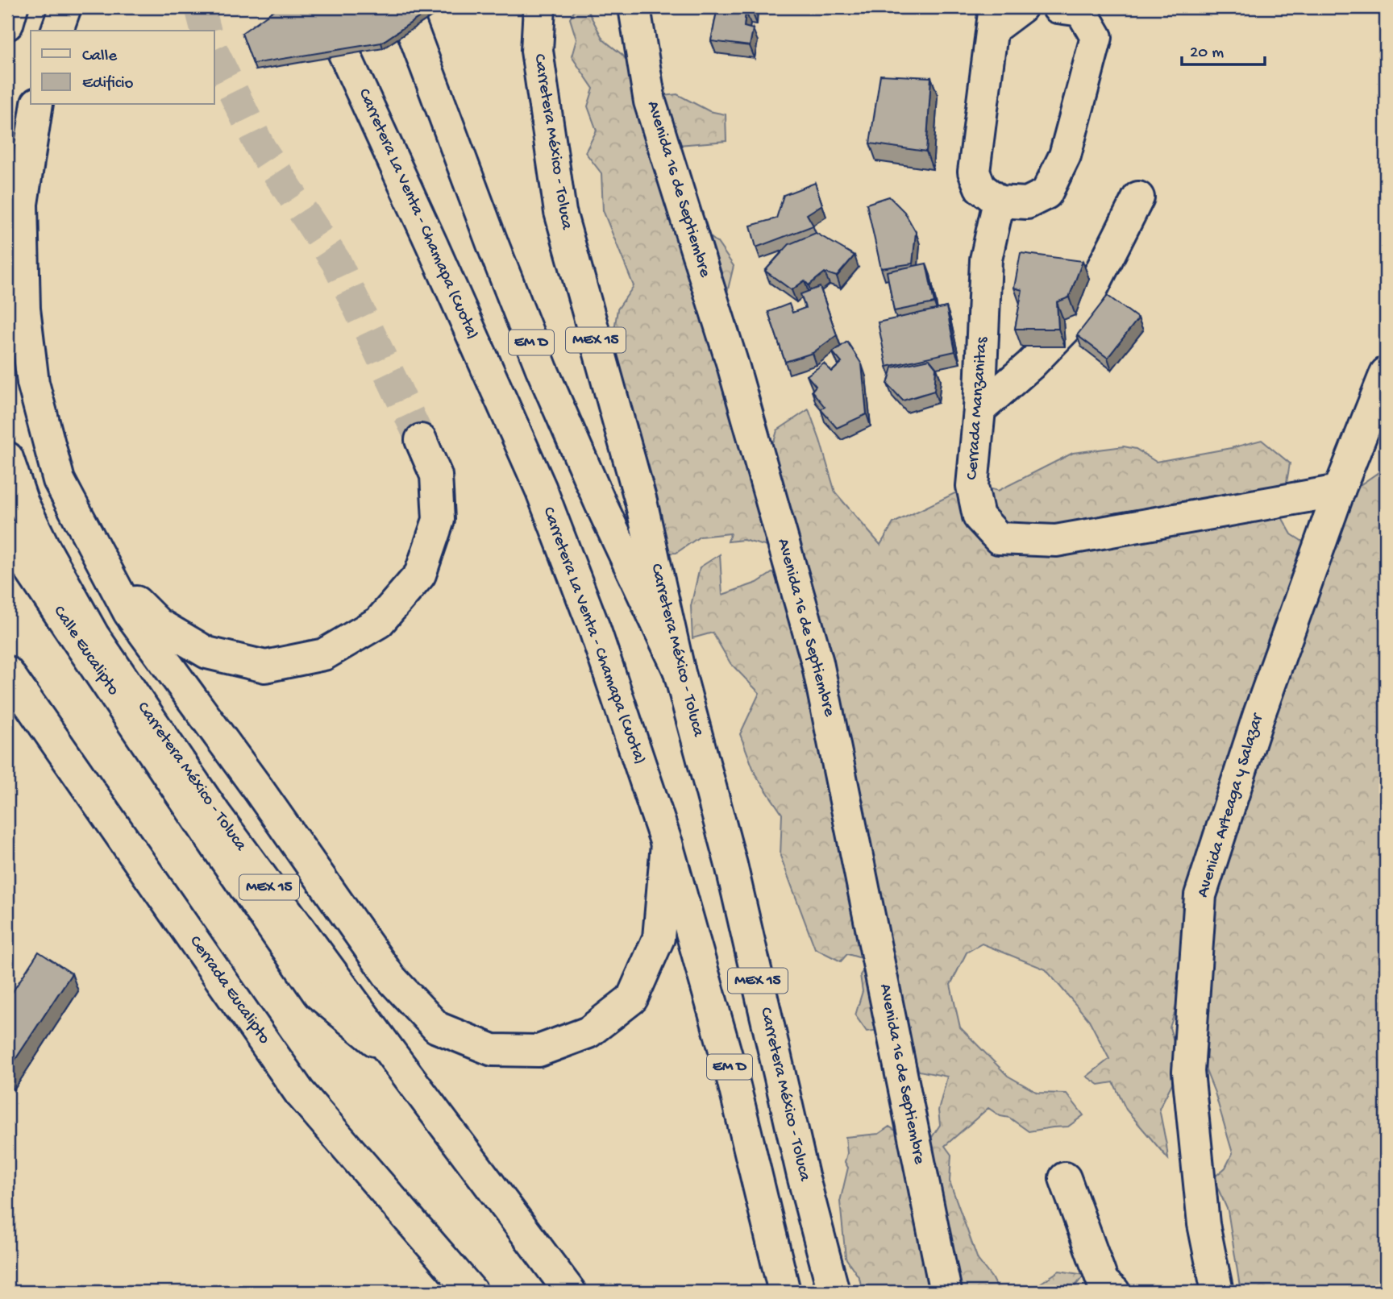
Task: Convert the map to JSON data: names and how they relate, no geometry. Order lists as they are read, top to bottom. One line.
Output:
{"streets":{"main road":["Carretera México - Toluca","Avenida 16 de Septiembre","Carretera La Venta - Chamapa (Cuota)","MEX 15","EM D","Cerrada Manzanitas","Calle Eucalipto","Avenida Arteaga y Salazar","Cerrada Eucalipto"]},"crossings":[["Carretera México - Toluca","EM D"],["Carretera México - Toluca","Calle Eucalipto"],["Cerrada Manzanitas","Avenida Arteaga y Salazar"]],"legend":["Calle","Edificio"],"scale_bar":"20 m"}
